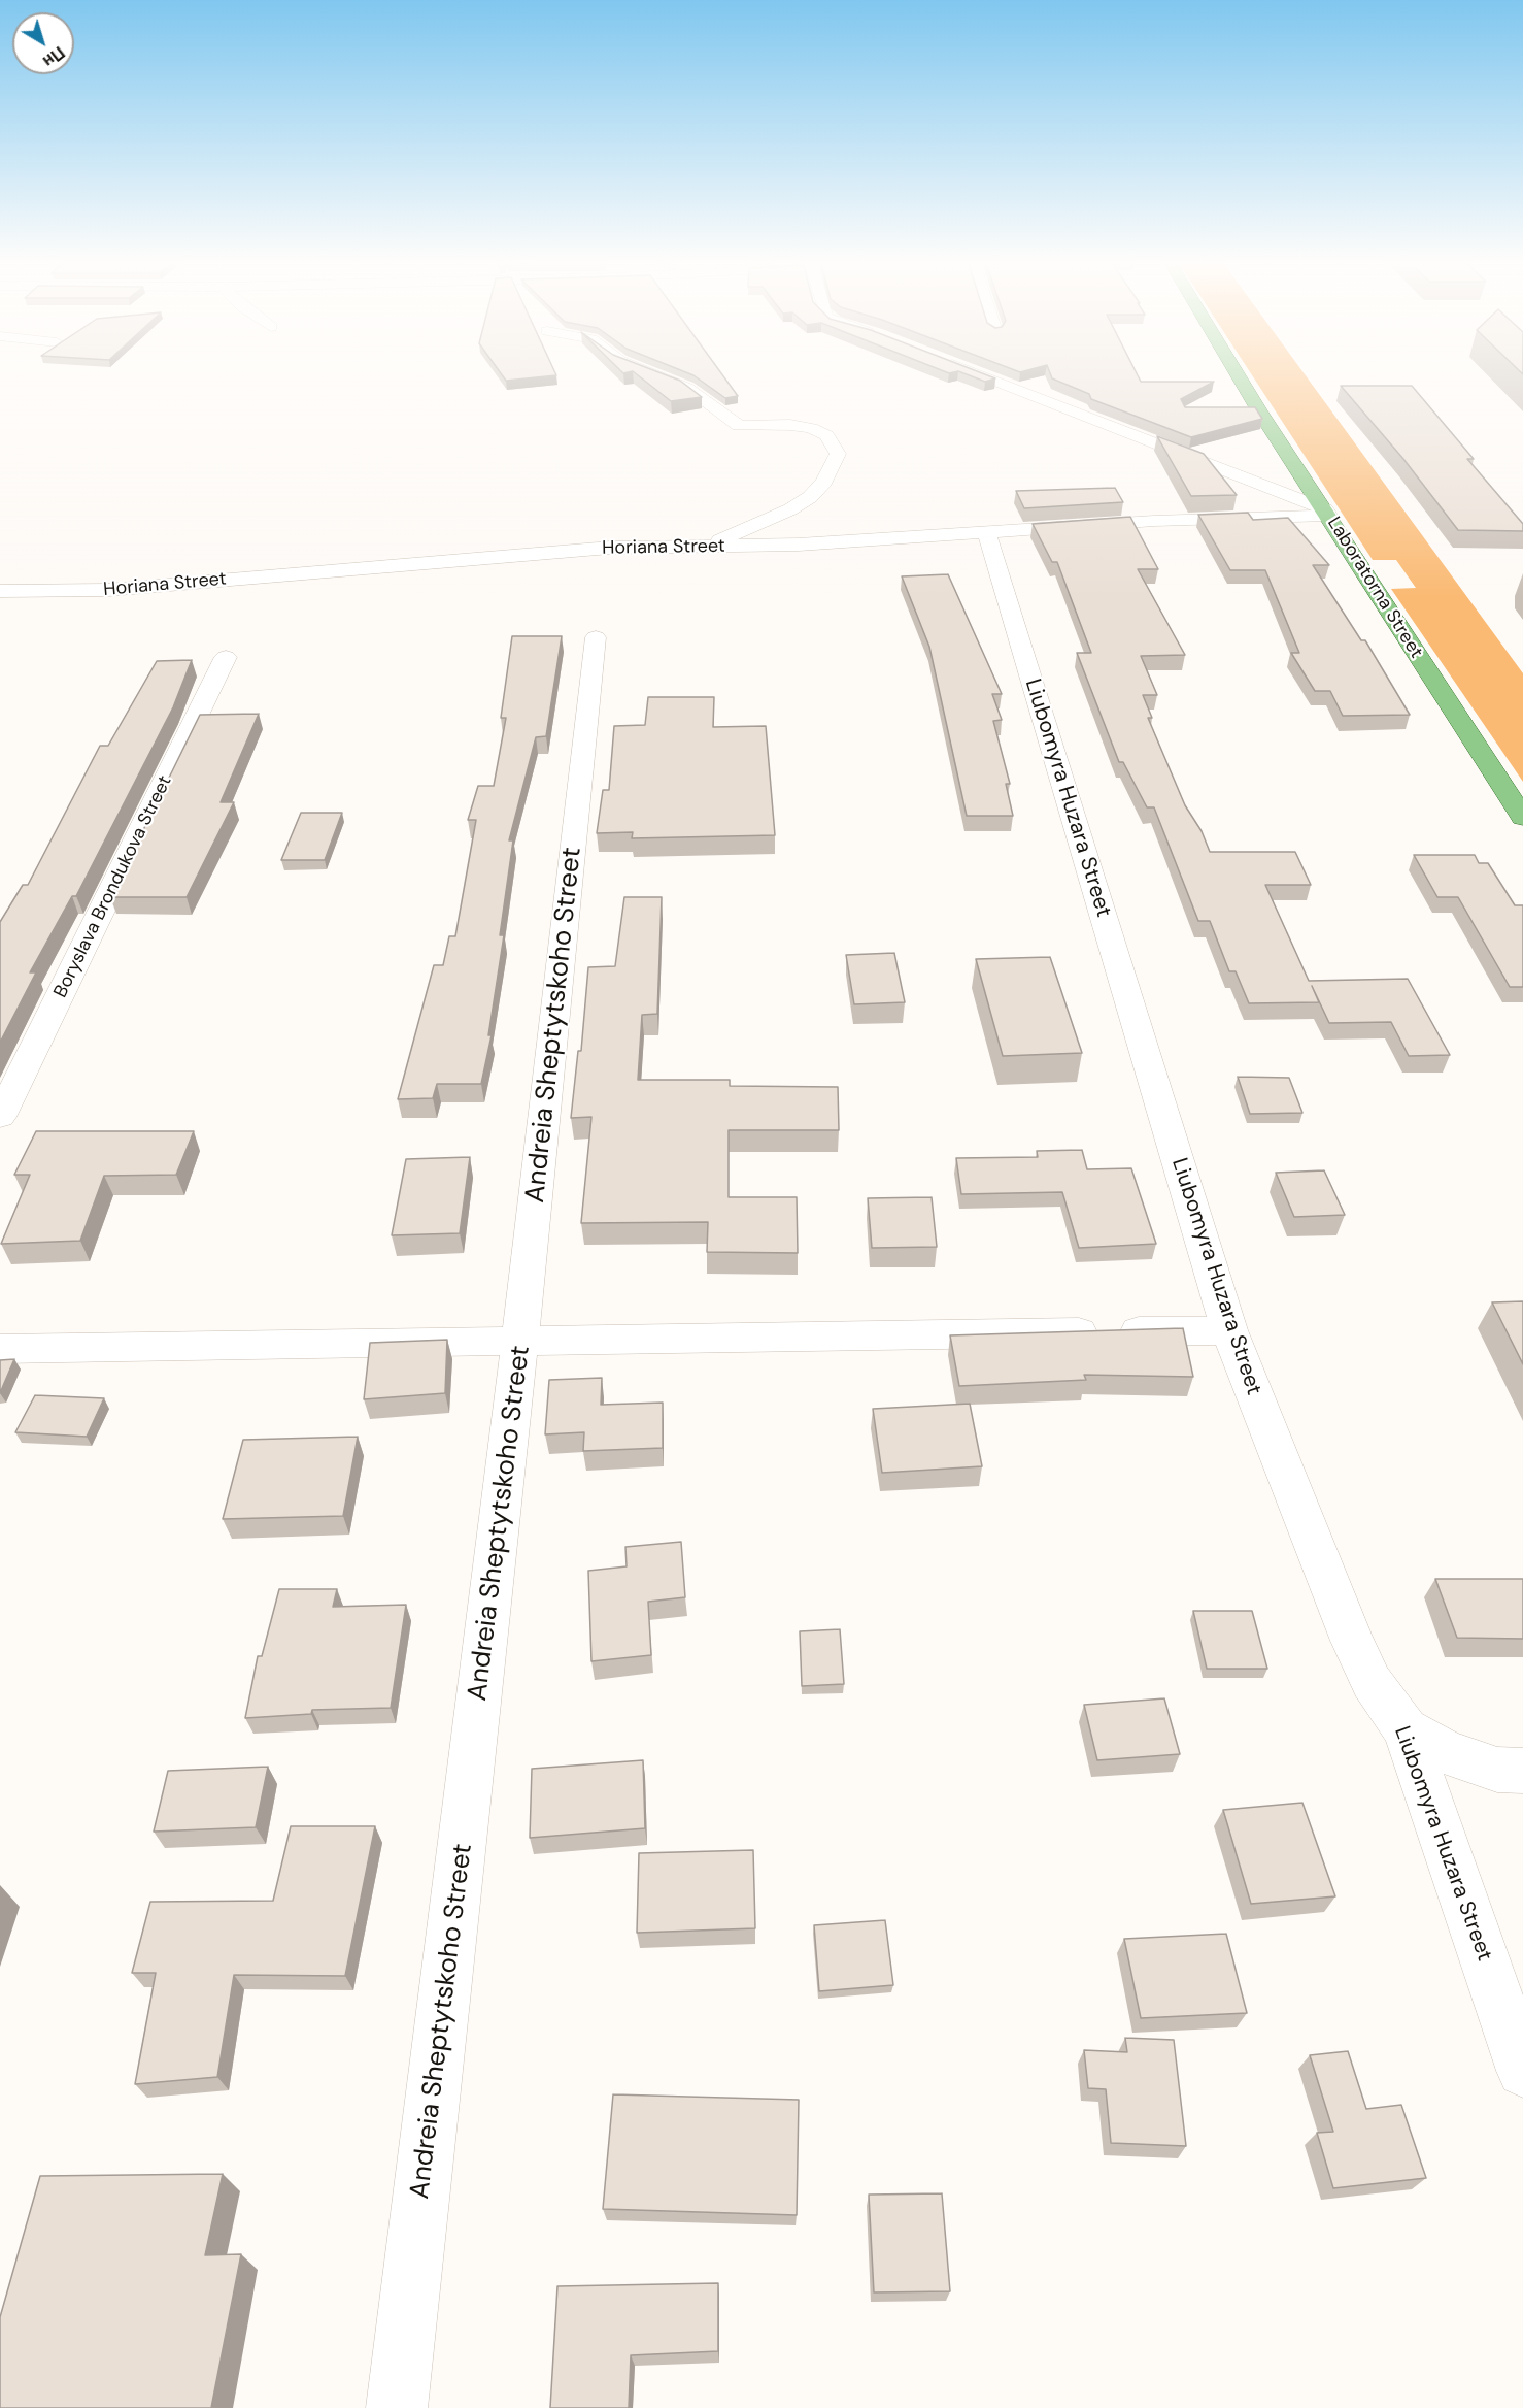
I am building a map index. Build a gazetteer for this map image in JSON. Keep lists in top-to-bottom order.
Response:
{
  "streets": {
    "main road": ["Laboratorna Street"],
    "street": [
      "Horiana Street",
      "Liubomyra Huzara Street",
      "Boryslava Brondukova Street",
      "Andreia Sheptytskoho Street"
    ]
  },
  "crossings": [
    ["Horiana Street", "Laboratorna Street"],
    ["Horiana Street", "Liubomyra Huzara Street"]
  ],
  "north": "bottom right"
}
